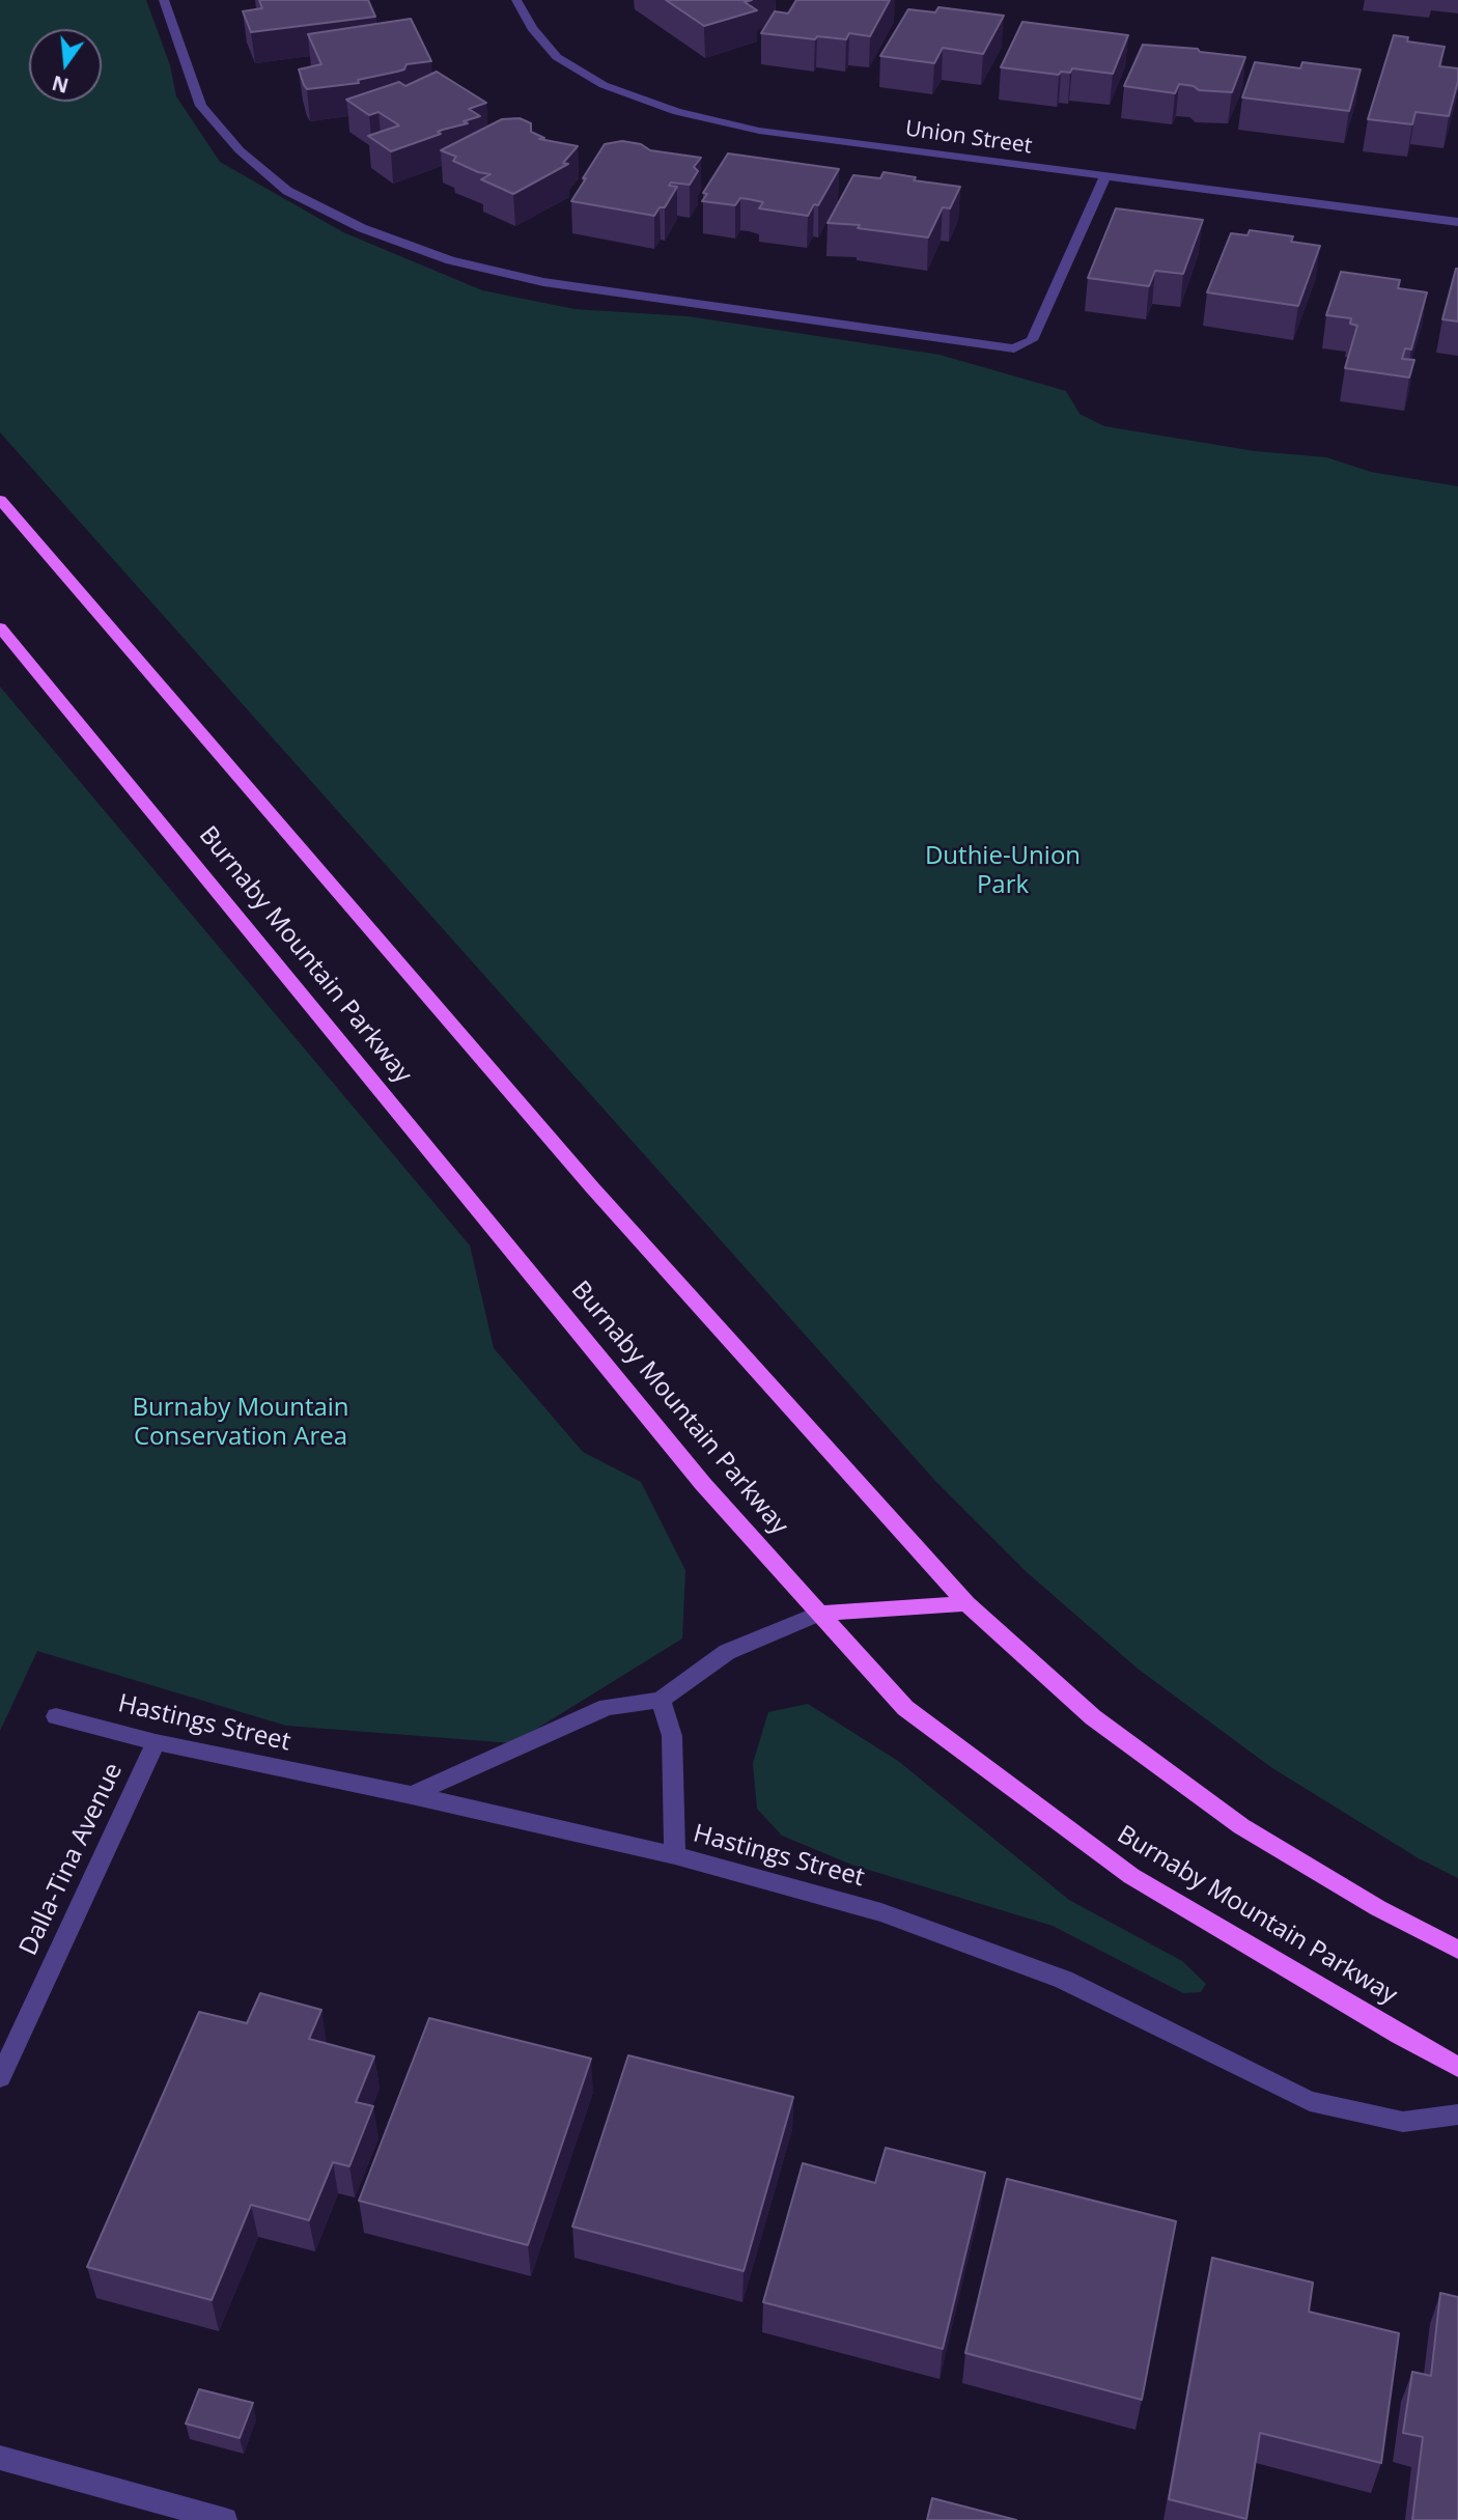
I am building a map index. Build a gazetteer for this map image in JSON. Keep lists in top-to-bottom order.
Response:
{
  "streets": {
    "main road": ["Burnaby Mountain Parkway"],
    "street": ["Union Street", "Hastings Street", "Dalla-Tina Avenue"]
  },
  "crossings": [
    ["Hastings Street", "Dalla-Tina Avenue"]
  ],
  "parks": ["Duthie-Union Park", "Burnaby Mountain Conservation Area"],
  "north": "bottom"
}
